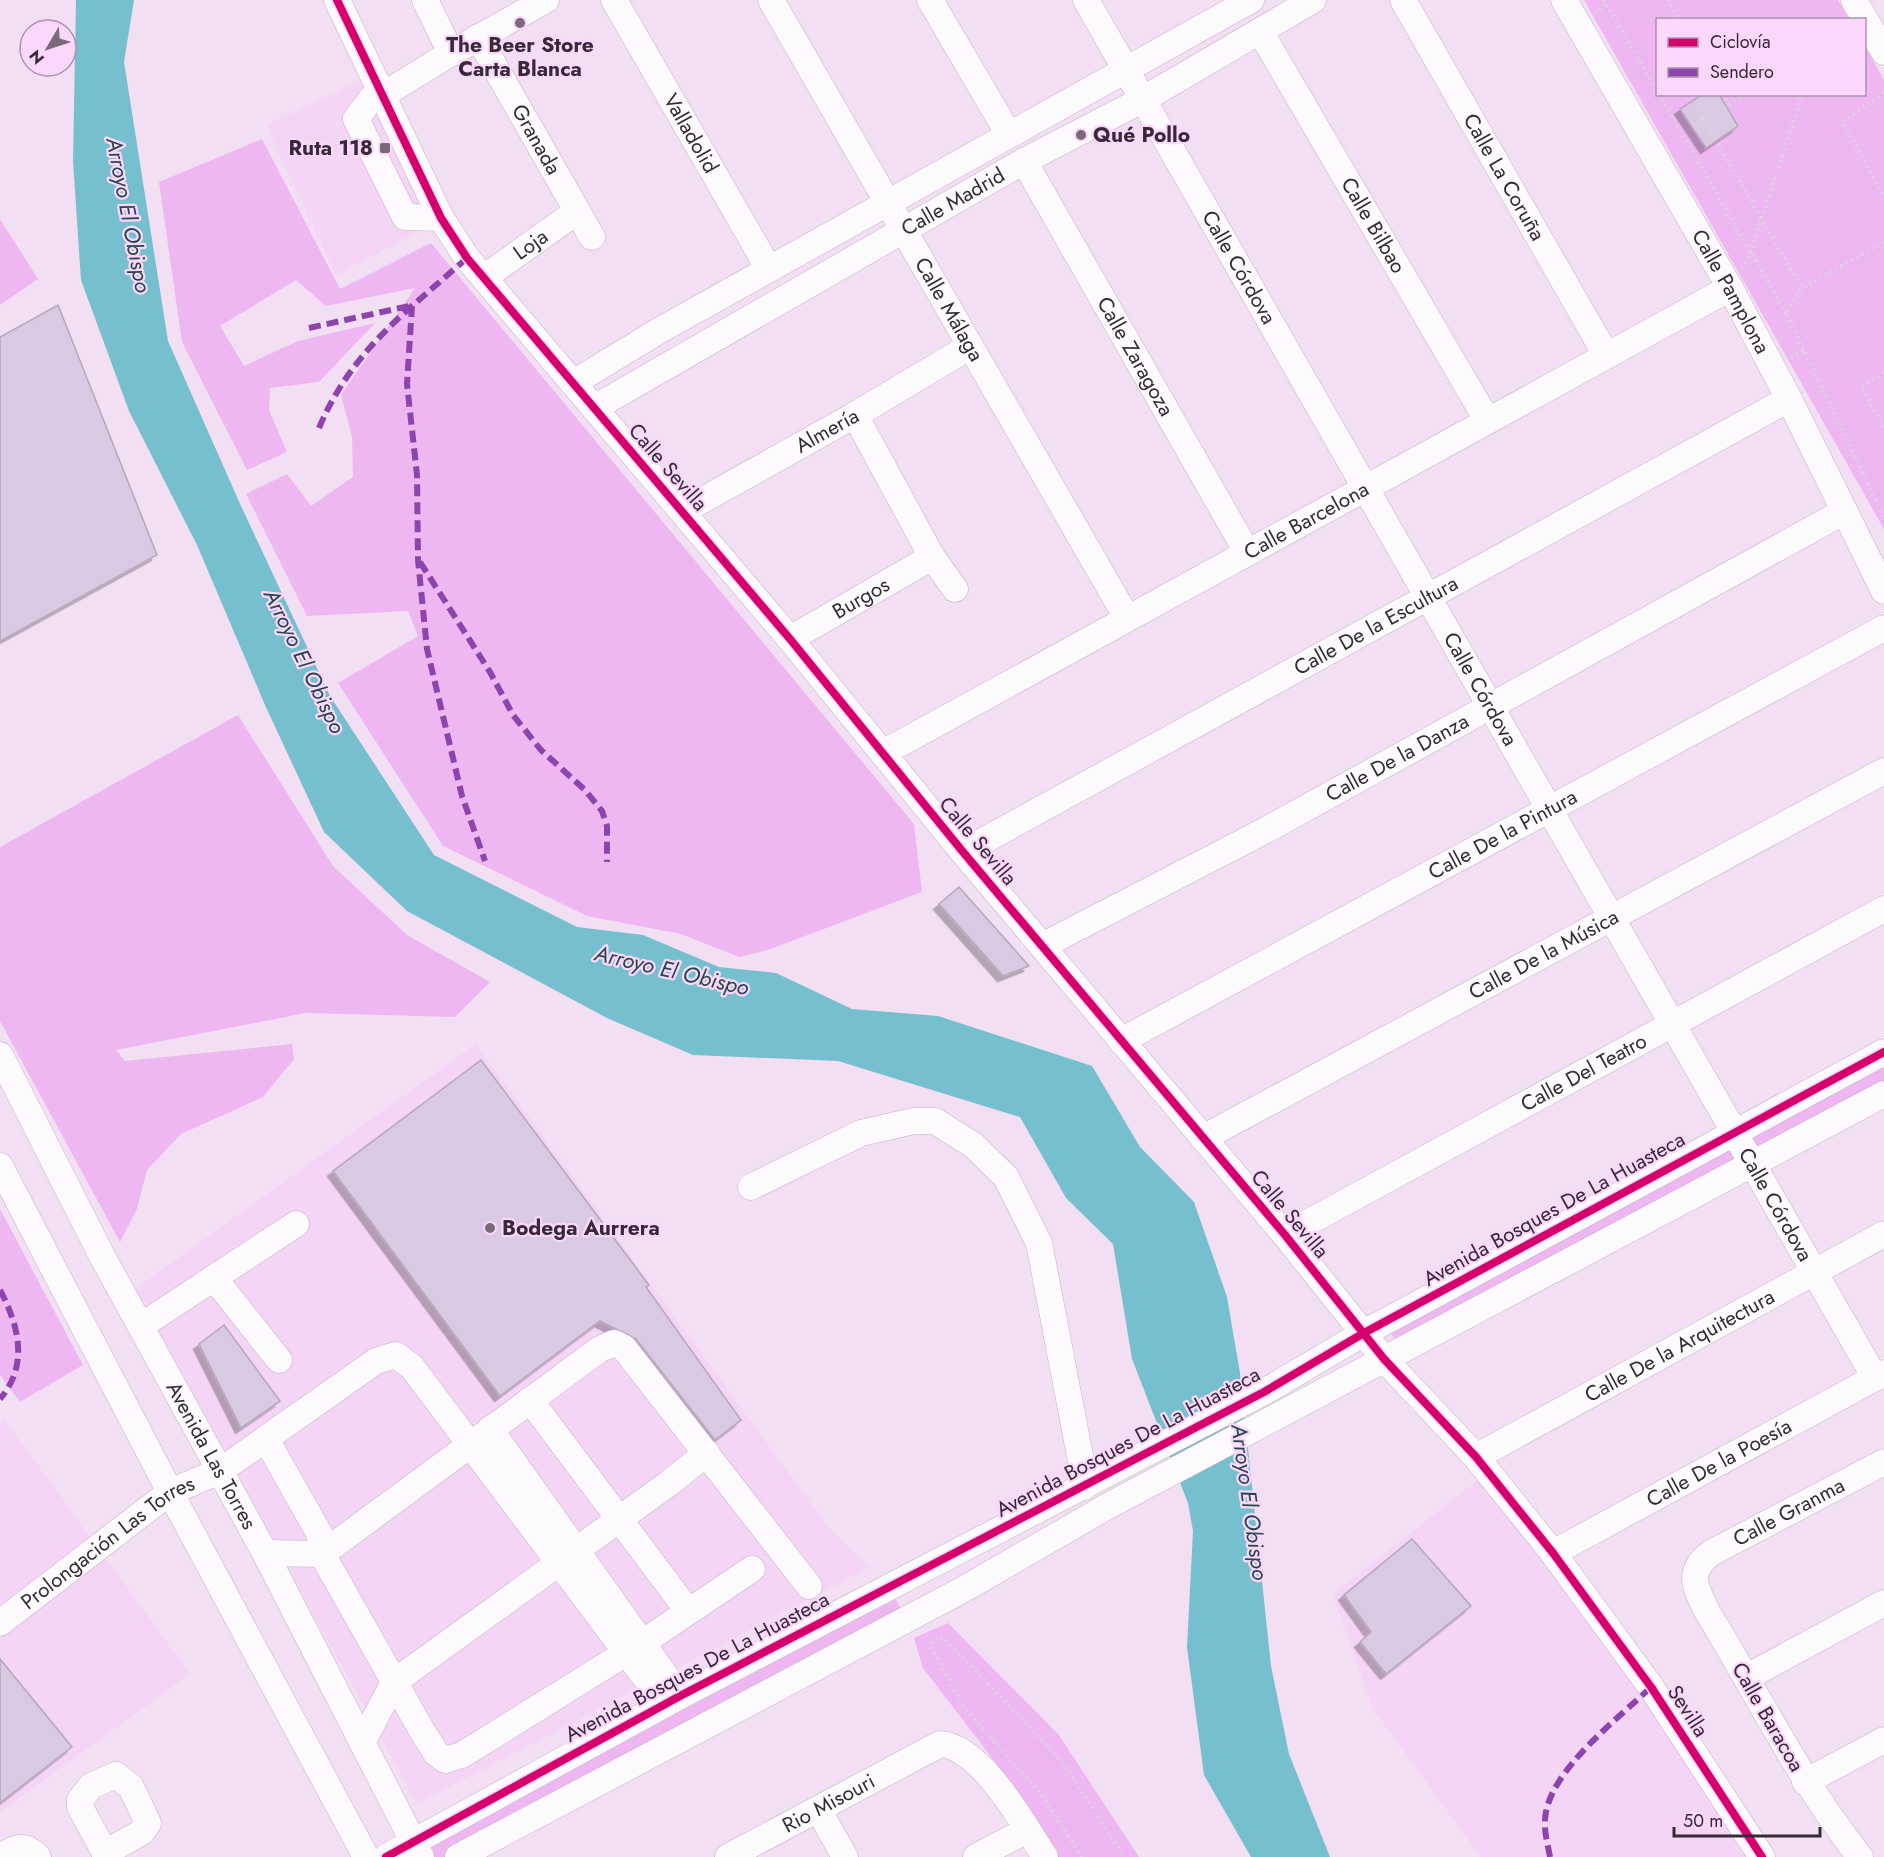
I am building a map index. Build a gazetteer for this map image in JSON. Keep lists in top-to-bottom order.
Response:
{
  "streets": {
    "street": [
      "Valladolid",
      "Granada",
      "Calle La Coruña",
      "Calle Madrid",
      "Calle Bilbao",
      "Loja",
      "Calle Córdova",
      "Calle Pamplona",
      "Calle Málaga",
      "Calle Zaragoza",
      "Almería",
      "Calle Sevilla",
      "Calle Barcelona",
      "Burgos",
      "Calle De la Escultura",
      "Calle De la Danza",
      "Calle De la Pintura",
      "Calle De la Música",
      "Calle Del Teatro",
      "Avenida Bosques De La Huasteca",
      "Calle De la Arquitectura",
      "Avenida Las Torres",
      "Calle De la Poesía",
      "Calle Granma",
      "Prolongación Las Torres",
      "Sevilla",
      "Calle Baracoa",
      "Rio Misouri"
    ]
  },
  "crossings": [
    ["Valladolid", "Calle Madrid"],
    ["Granada", "Loja"],
    ["Calle La Coruña", "Calle Barcelona"],
    ["Calle Madrid", "Calle Bilbao"],
    ["Calle Madrid", "Calle Córdova"],
    ["Calle Madrid", "Calle Málaga"],
    ["Calle Madrid", "Calle Zaragoza"],
    ["Calle Madrid", "Calle Sevilla"],
    ["Calle Bilbao", "Calle Barcelona"],
    ["Loja", "Calle Sevilla"],
    ["Calle Córdova", "Calle Barcelona"],
    ["Calle Córdova", "Calle De la Escultura"],
    ["Calle Córdova", "Calle De la Danza"],
    ["Calle Córdova", "Calle De la Pintura"],
    ["Calle Córdova", "Calle De la Música"],
    ["Calle Córdova", "Calle Del Teatro"],
    ["Calle Córdova", "Avenida Bosques De La Huasteca"],
    ["Calle Córdova", "Calle De la Arquitectura"],
    ["Calle Córdova", "Calle De la Poesía"],
    ["Calle Pamplona", "Calle Barcelona"],
    ["Calle Pamplona", "Calle De la Escultura"],
    ["Calle Pamplona", "Calle De la Danza"],
    ["Calle Málaga", "Almería"],
    ["Calle Málaga", "Calle Barcelona"],
    ["Calle Zaragoza", "Calle Barcelona"],
    ["Almería", "Calle Sevilla"],
    ["Calle Sevilla", "Calle Barcelona"],
    ["Calle Sevilla", "Burgos"],
    ["Calle Sevilla", "Calle De la Escultura"],
    ["Calle Sevilla", "Calle De la Danza"],
    ["Calle Sevilla", "Calle De la Pintura"],
    ["Calle Sevilla", "Calle De la Música"],
    ["Calle Sevilla", "Calle Del Teatro"],
    ["Calle Sevilla", "Avenida Bosques De La Huasteca"],
    ["Calle Sevilla", "Calle De la Arquitectura"],
    ["Calle Sevilla", "Calle De la Poesía"],
    ["Calle Sevilla", "Sevilla"],
    ["Avenida Bosques De La Huasteca", "Avenida Las Torres"],
    ["Avenida Las Torres", "Prolongación Las Torres"],
    ["Calle Granma", "Calle Baracoa"]
  ],
  "water": ["Arroyo El Obispo"],
  "places": {
    "other": ["The Beer Store Carta Blanca", "Qué Pollo", "Bodega Aurrera"],
    "transit": ["Ruta 118"]
  },
  "legend": ["Ciclovía", "Sendero"],
  "scale_bar": "50 m",
  "north": "bottom left"
}
